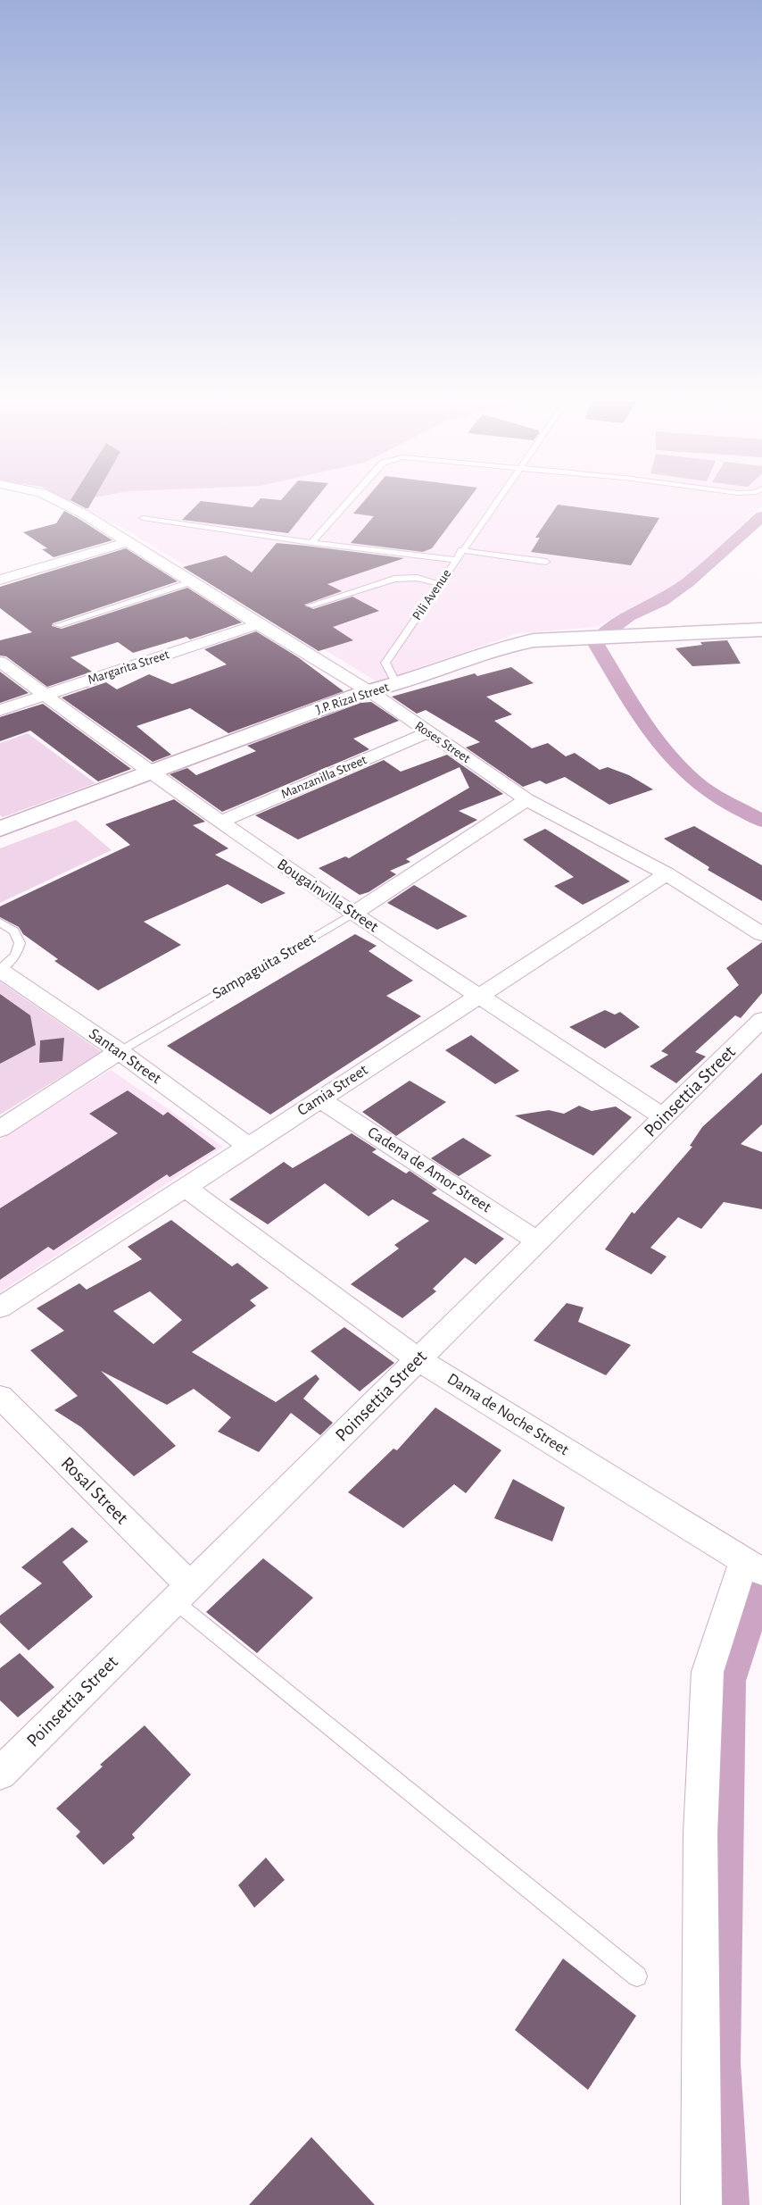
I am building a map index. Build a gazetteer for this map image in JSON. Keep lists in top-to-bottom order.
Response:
{
  "streets": {
    "main road": ["J.P. Rizal Street"],
    "street": [
      "Margarita Street",
      "Roses Street",
      "Manzanilla Street",
      "Bougainvilla Street",
      "Sampaguita Street",
      "Santan Street",
      "Camia Street",
      "Poinsettia Street",
      "Cadena de Amor Street",
      "Dama de Noche Street",
      "Rosal Street"
    ],
    "lane": ["Pili Avenue"]
  },
  "crossings": [
    ["Pili Avenue", "J.P. Rizal Street"],
    ["Margarita Street", "Roses Street"],
    ["Margarita Street", "Bougainvilla Street"],
    ["J.P. Rizal Street", "Roses Street"],
    ["J.P. Rizal Street", "Bougainvilla Street"],
    ["Roses Street", "Manzanilla Street"],
    ["Roses Street", "Sampaguita Street"],
    ["Roses Street", "Camia Street"],
    ["Manzanilla Street", "Bougainvilla Street"],
    ["Bougainvilla Street", "Sampaguita Street"],
    ["Bougainvilla Street", "Camia Street"],
    ["Bougainvilla Street", "Poinsettia Street"],
    ["Sampaguita Street", "Santan Street"],
    ["Santan Street", "Camia Street"],
    ["Camia Street", "Cadena de Amor Street"],
    ["Camia Street", "Dama de Noche Street"],
    ["Poinsettia Street", "Cadena de Amor Street"],
    ["Poinsettia Street", "Dama de Noche Street"],
    ["Poinsettia Street", "Rosal Street"]
  ]
}
